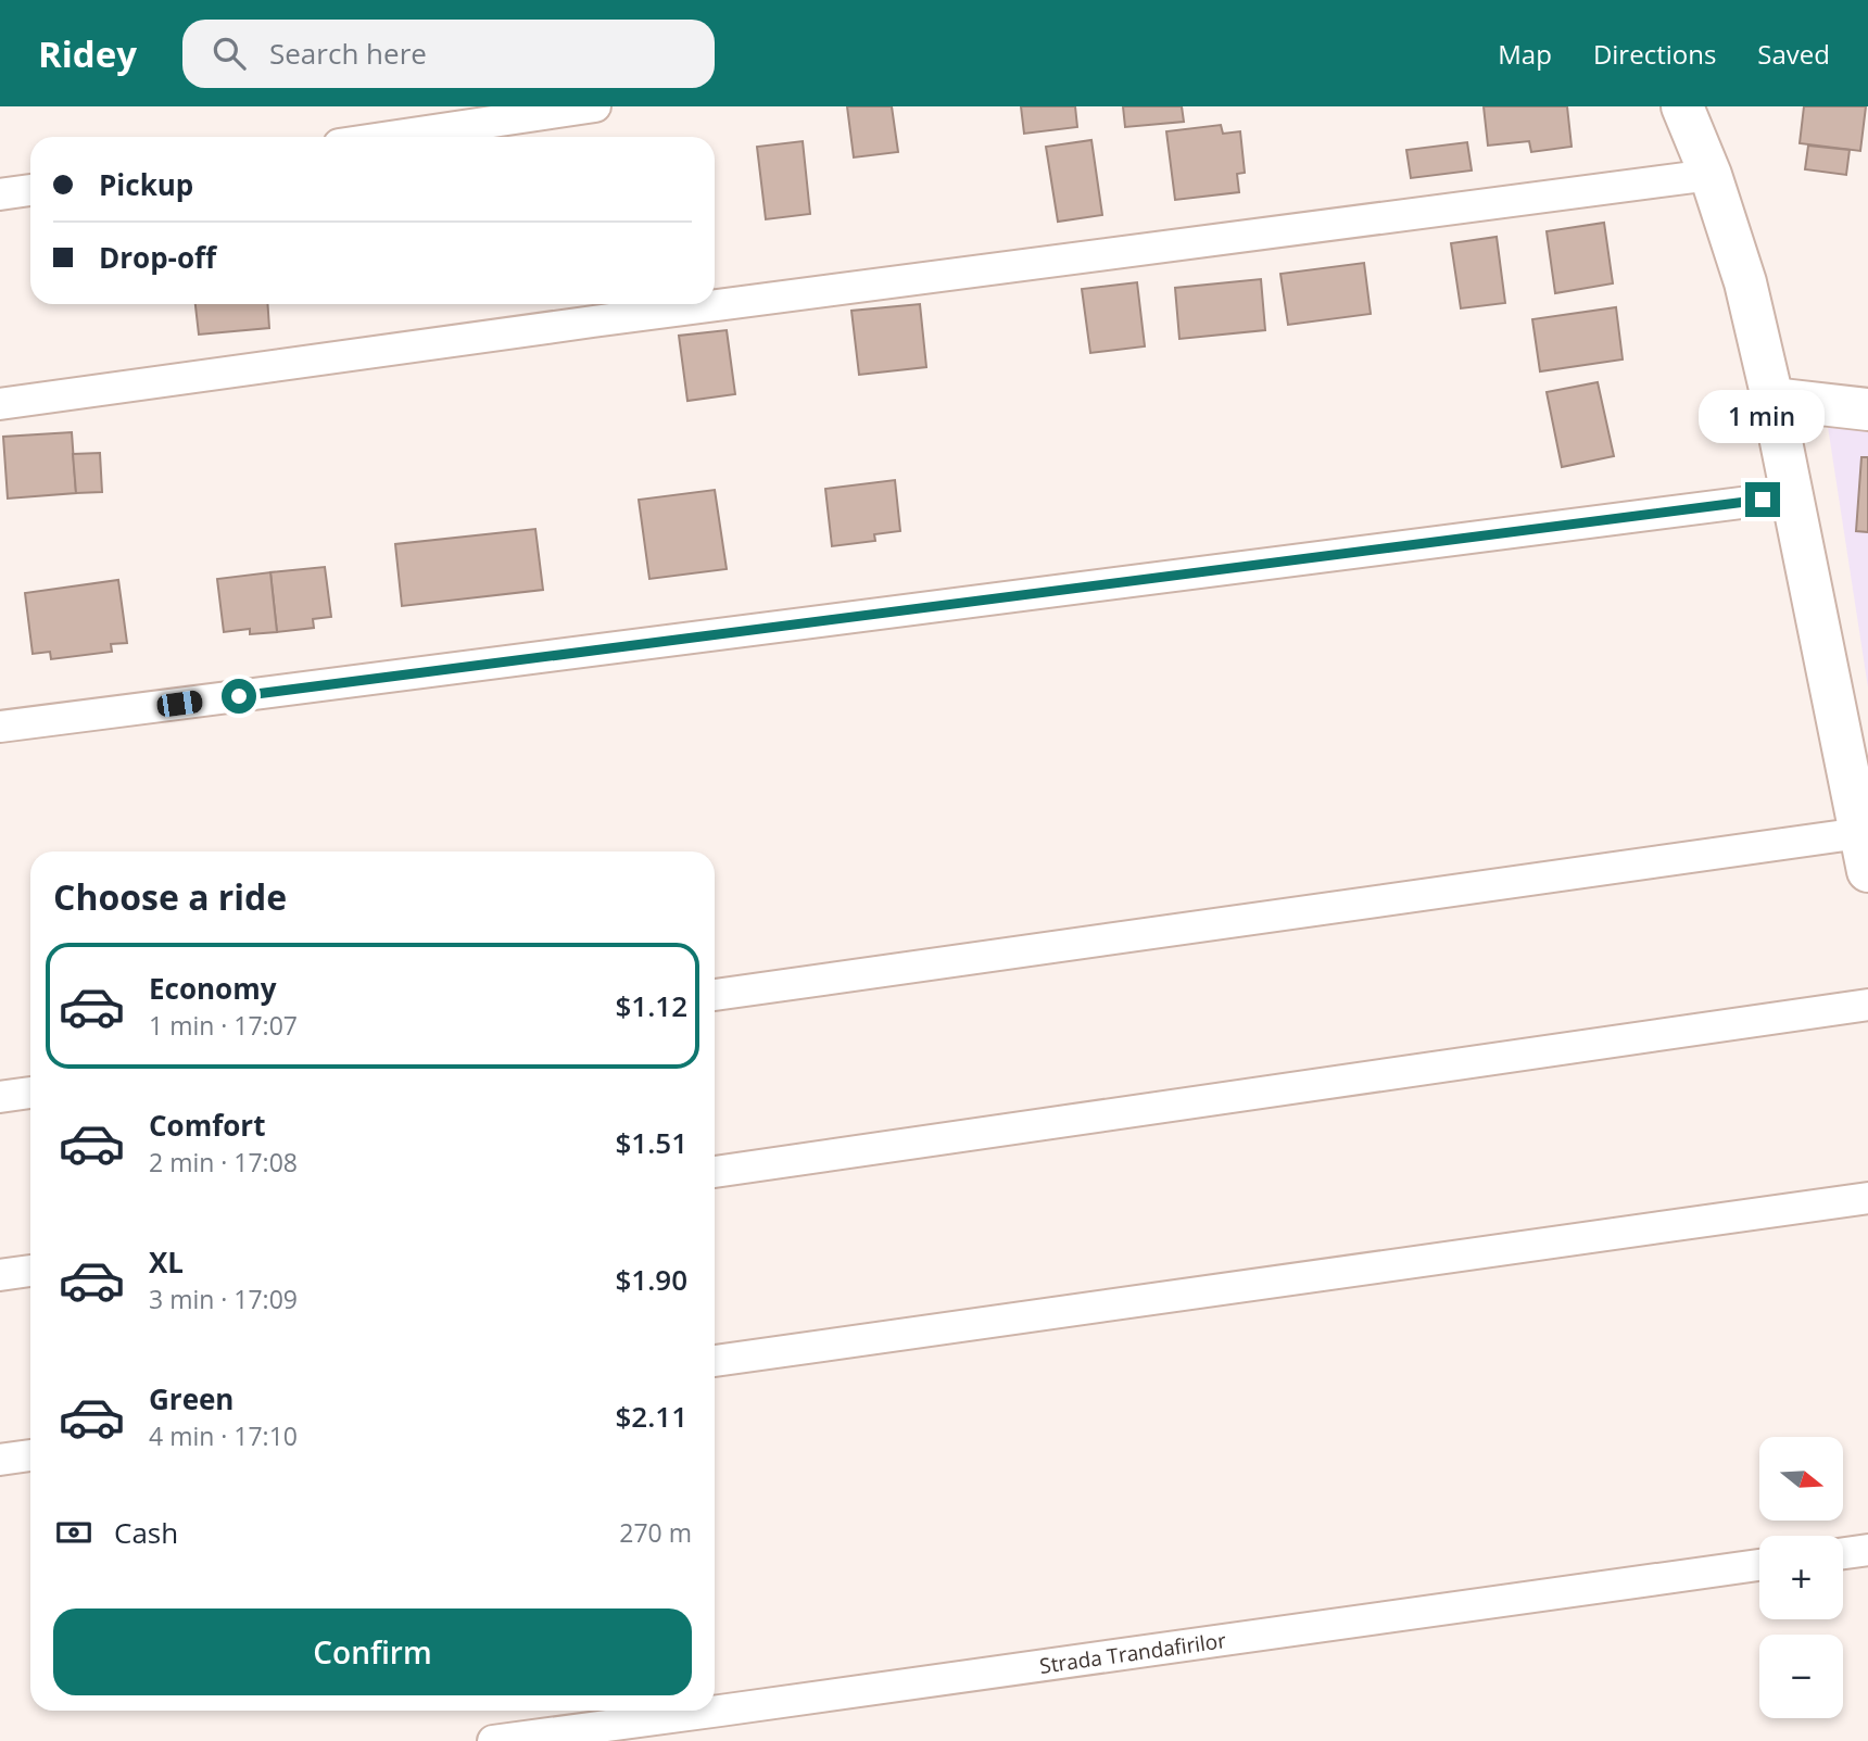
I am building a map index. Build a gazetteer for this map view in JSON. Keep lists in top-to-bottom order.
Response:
{
  "streets": {
    "street": ["Strada Trandafirilor"]
  },
  "north": "right",
  "page": {
    "header": "Ridey",
    "search": "Search here",
    "nav": ["Map", "Directions", "Saved"],
    "banner": ["Pickup", "Drop-off"],
    "bubble": "1 min",
    "heading": "Choose a ride",
    "list": [
      {
        "name": "Economy",
        "note": "1 min · 17:07",
        "value": "$1.12"
      },
      {
        "name": "Comfort",
        "note": "2 min · 17:08",
        "value": "$1.51"
      },
      {
        "name": "XL",
        "note": "3 min · 17:09",
        "value": "$1.90"
      },
      {
        "name": "Green",
        "note": "4 min · 17:10",
        "value": "$2.11"
      }
    ],
    "map_buttons": ["+", "−"],
    "pay": ["Cash", "270 m"],
    "buttons": "Confirm"
  }
}
